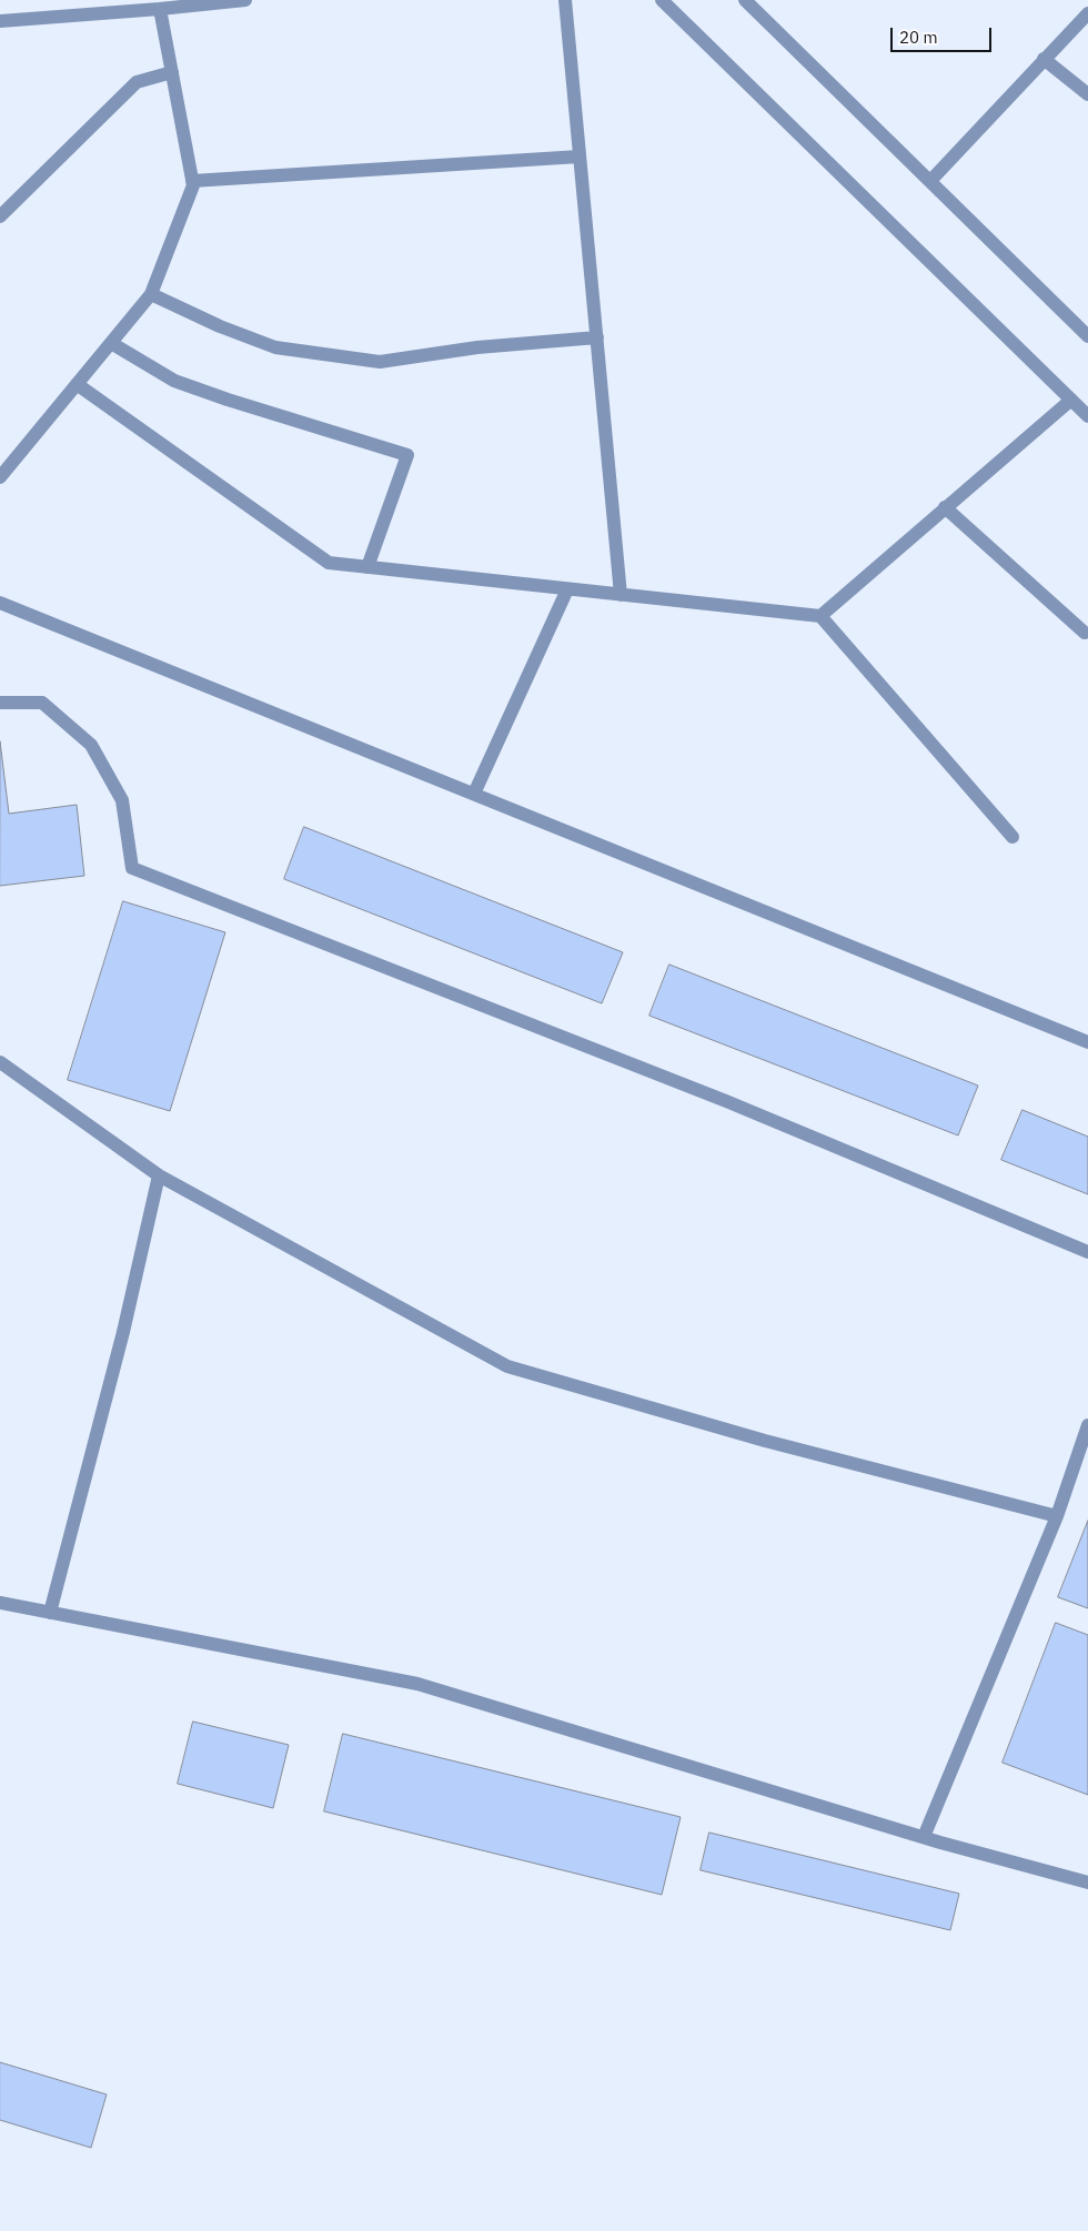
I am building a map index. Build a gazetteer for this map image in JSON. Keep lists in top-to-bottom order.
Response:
{
  "scale_bar": "20 m"
}
